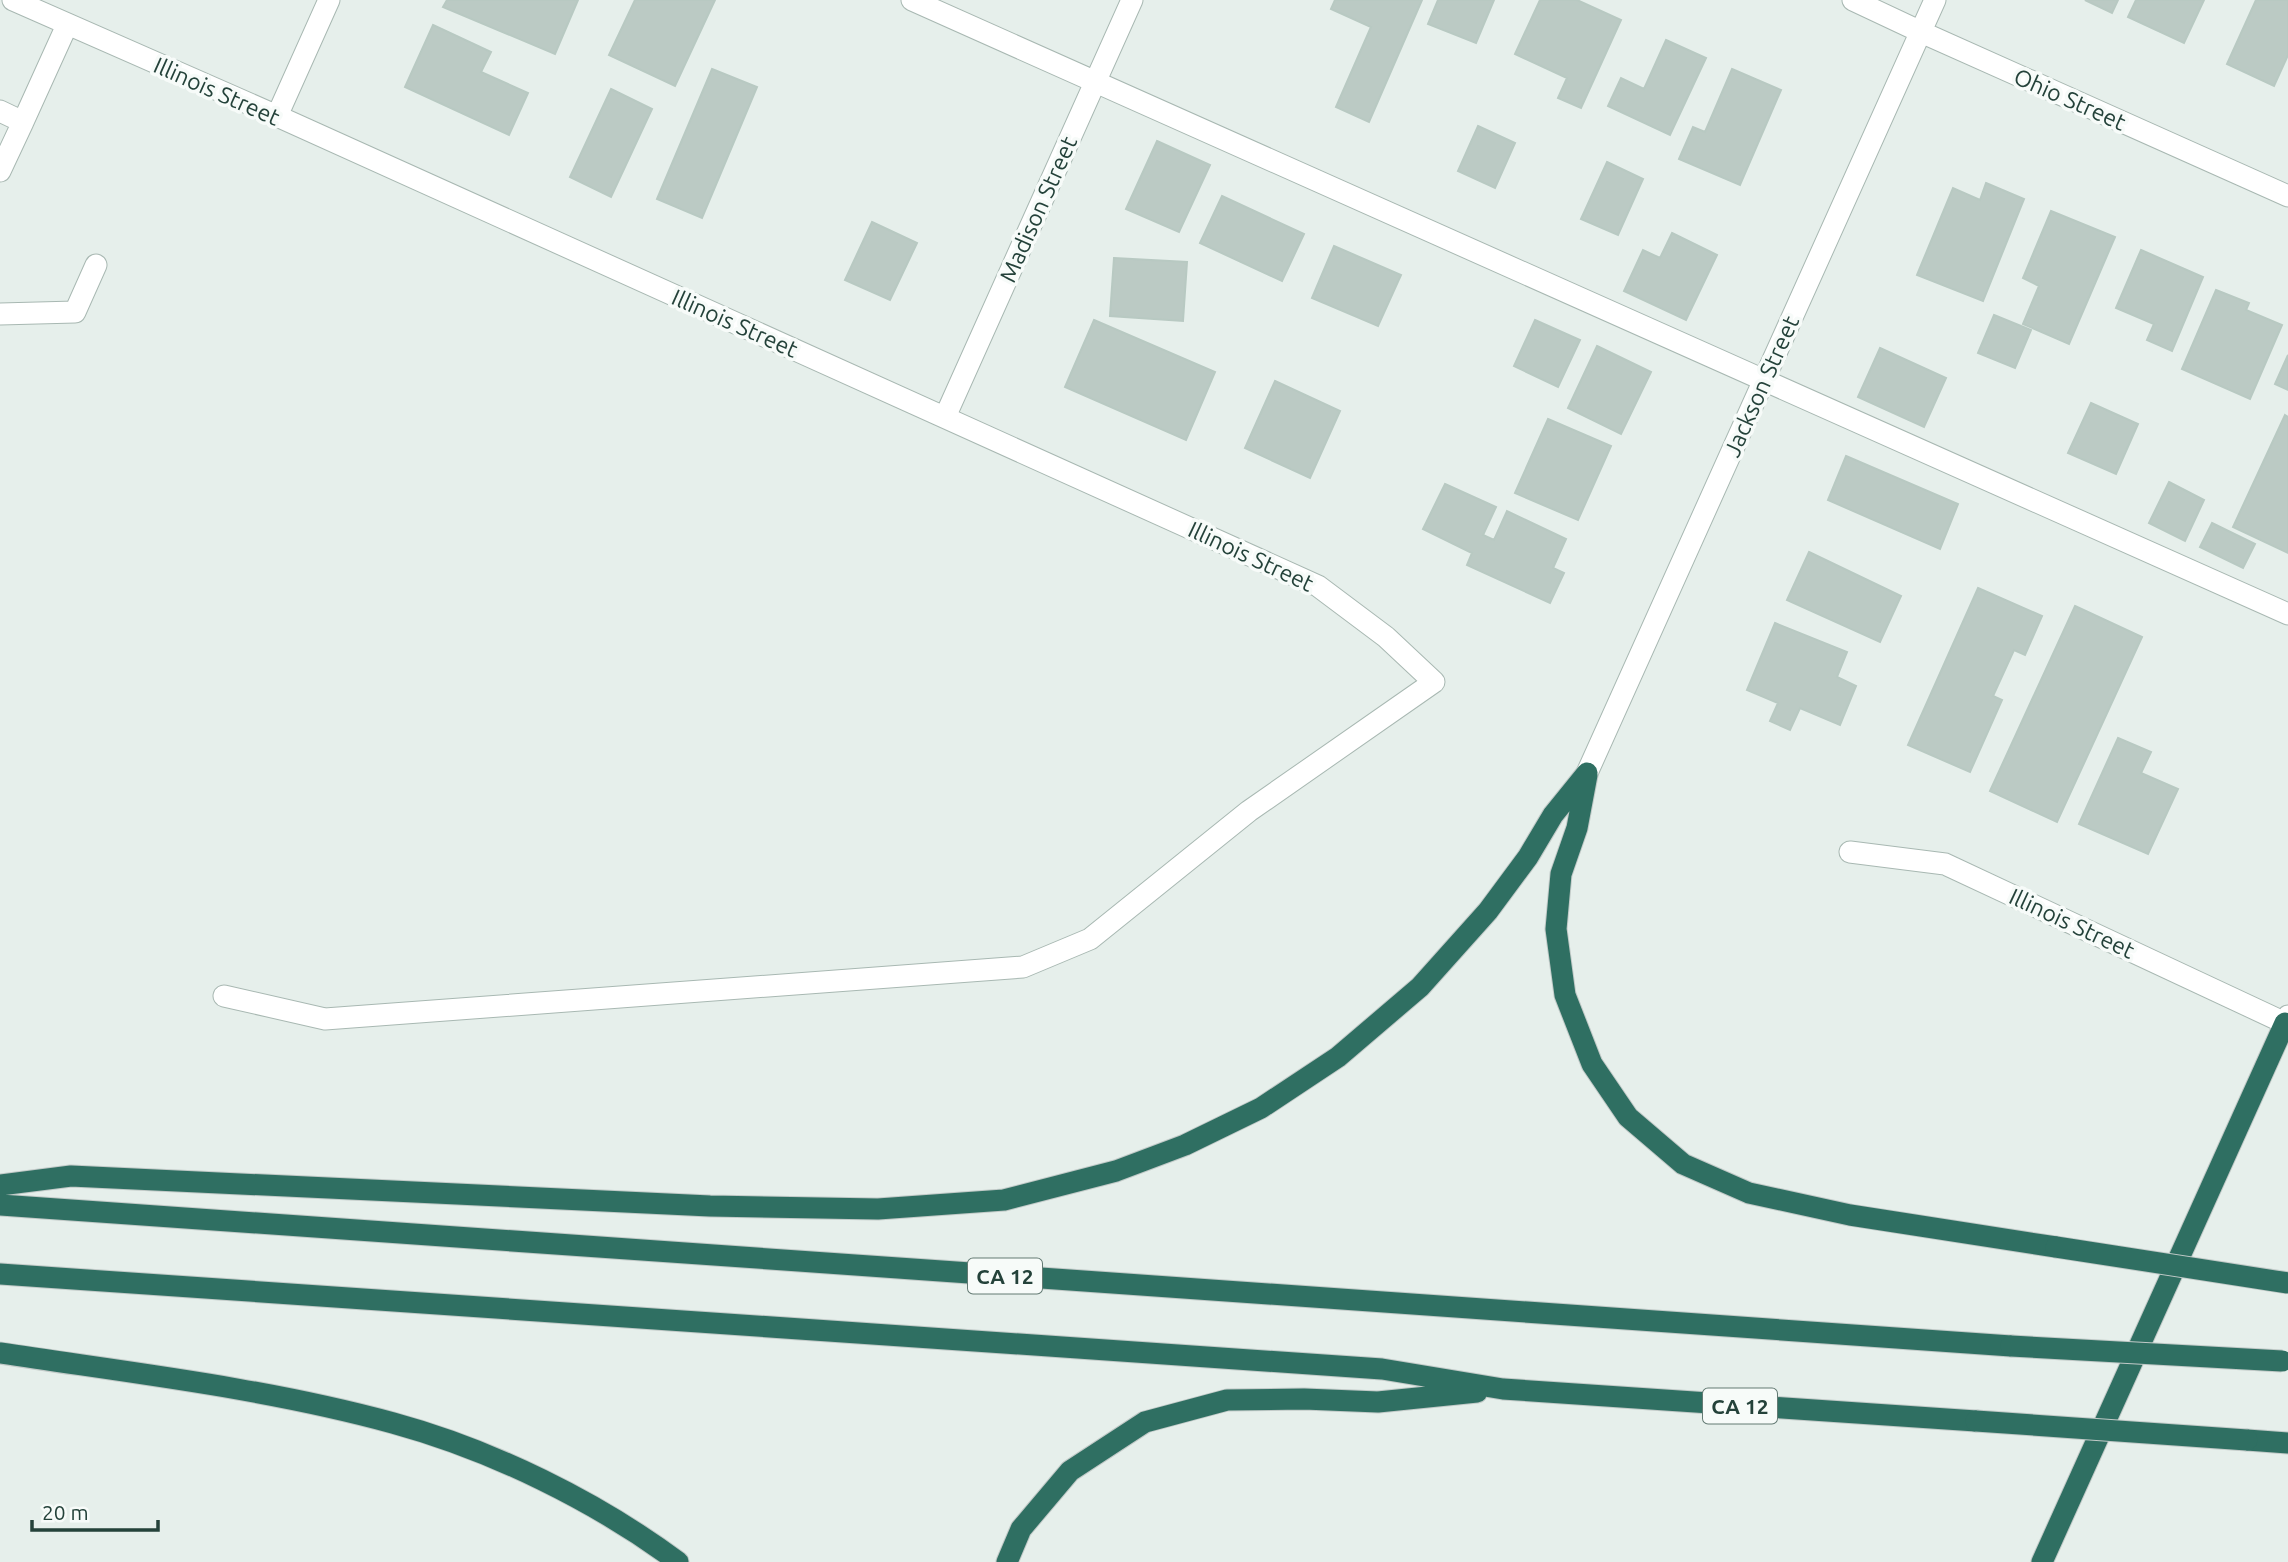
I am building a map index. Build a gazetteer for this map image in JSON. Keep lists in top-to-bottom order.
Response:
{
  "streets": {
    "highway": ["CA 12"],
    "street": [
      "Illinois Street",
      "Ohio Street",
      "Madison Street",
      "Jackson Street"
    ]
  },
  "crossings": [
    ["Illinois Street", "Madison Street"],
    ["Ohio Street", "Jackson Street"]
  ],
  "scale_bar": "20 m"
}
